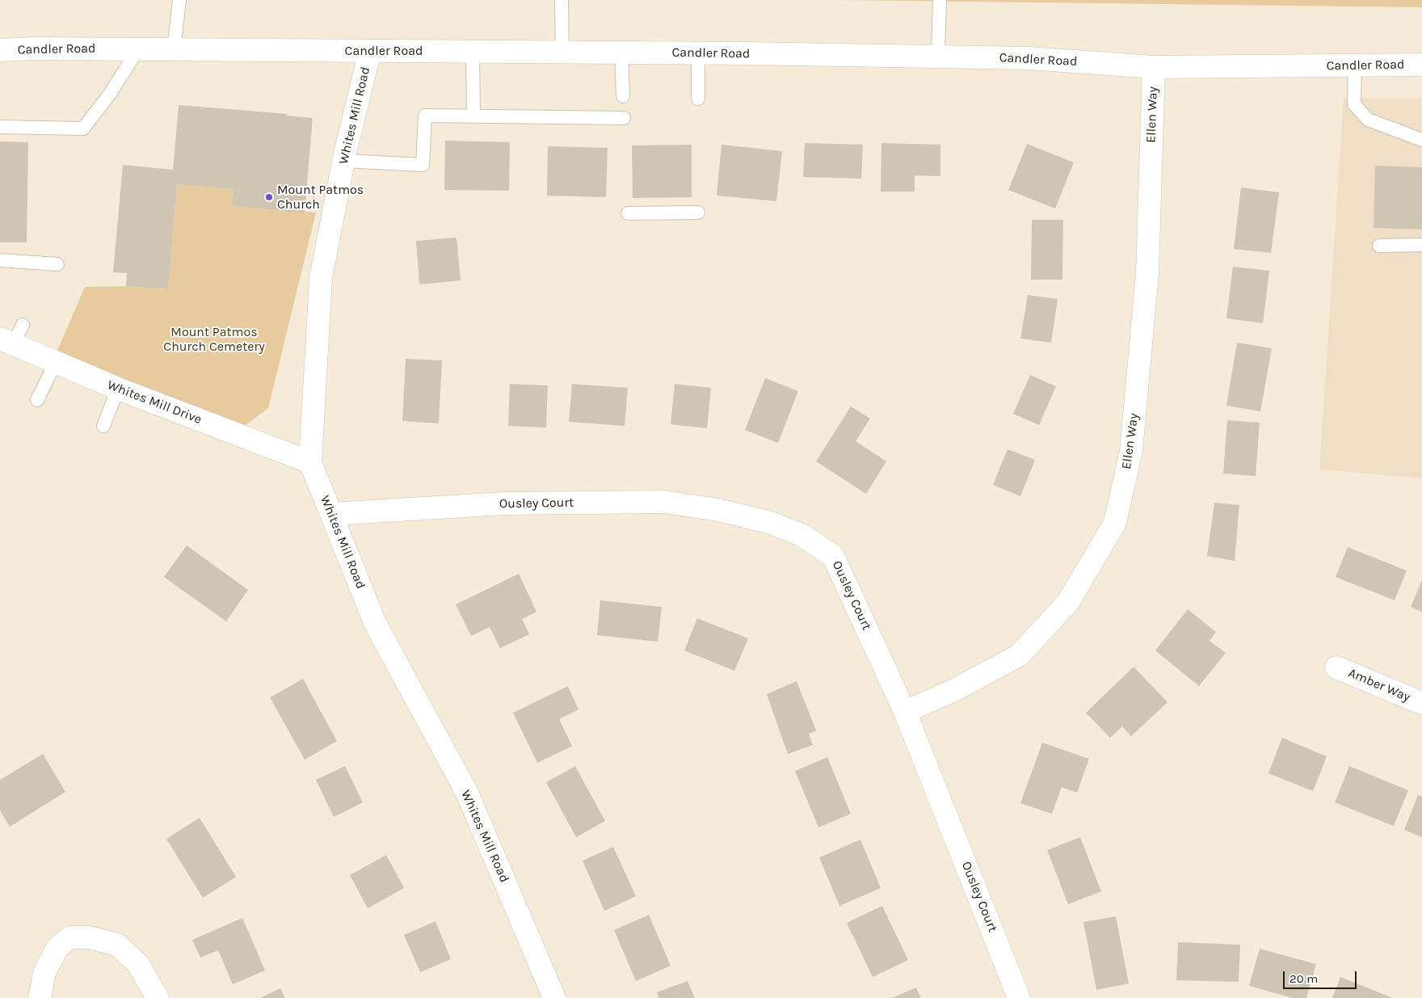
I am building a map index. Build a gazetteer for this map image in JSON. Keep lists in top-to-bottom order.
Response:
{
  "streets": {
    "street": [
      "Candler Road",
      "Ellen Way",
      "Whites Mill Road",
      "Whites Mill Drive",
      "Ousley Court",
      "Amber Way"
    ]
  },
  "crossings": [
    ["Candler Road", "Ellen Way"],
    ["Candler Road", "Whites Mill Road"],
    ["Ellen Way", "Ousley Court"],
    ["Whites Mill Road", "Whites Mill Drive"],
    ["Whites Mill Road", "Ousley Court"]
  ],
  "parks": ["Mount Patmos Church Cemetery"],
  "places": ["Mount Patmos Church"],
  "scale_bar": "20 m"
}
